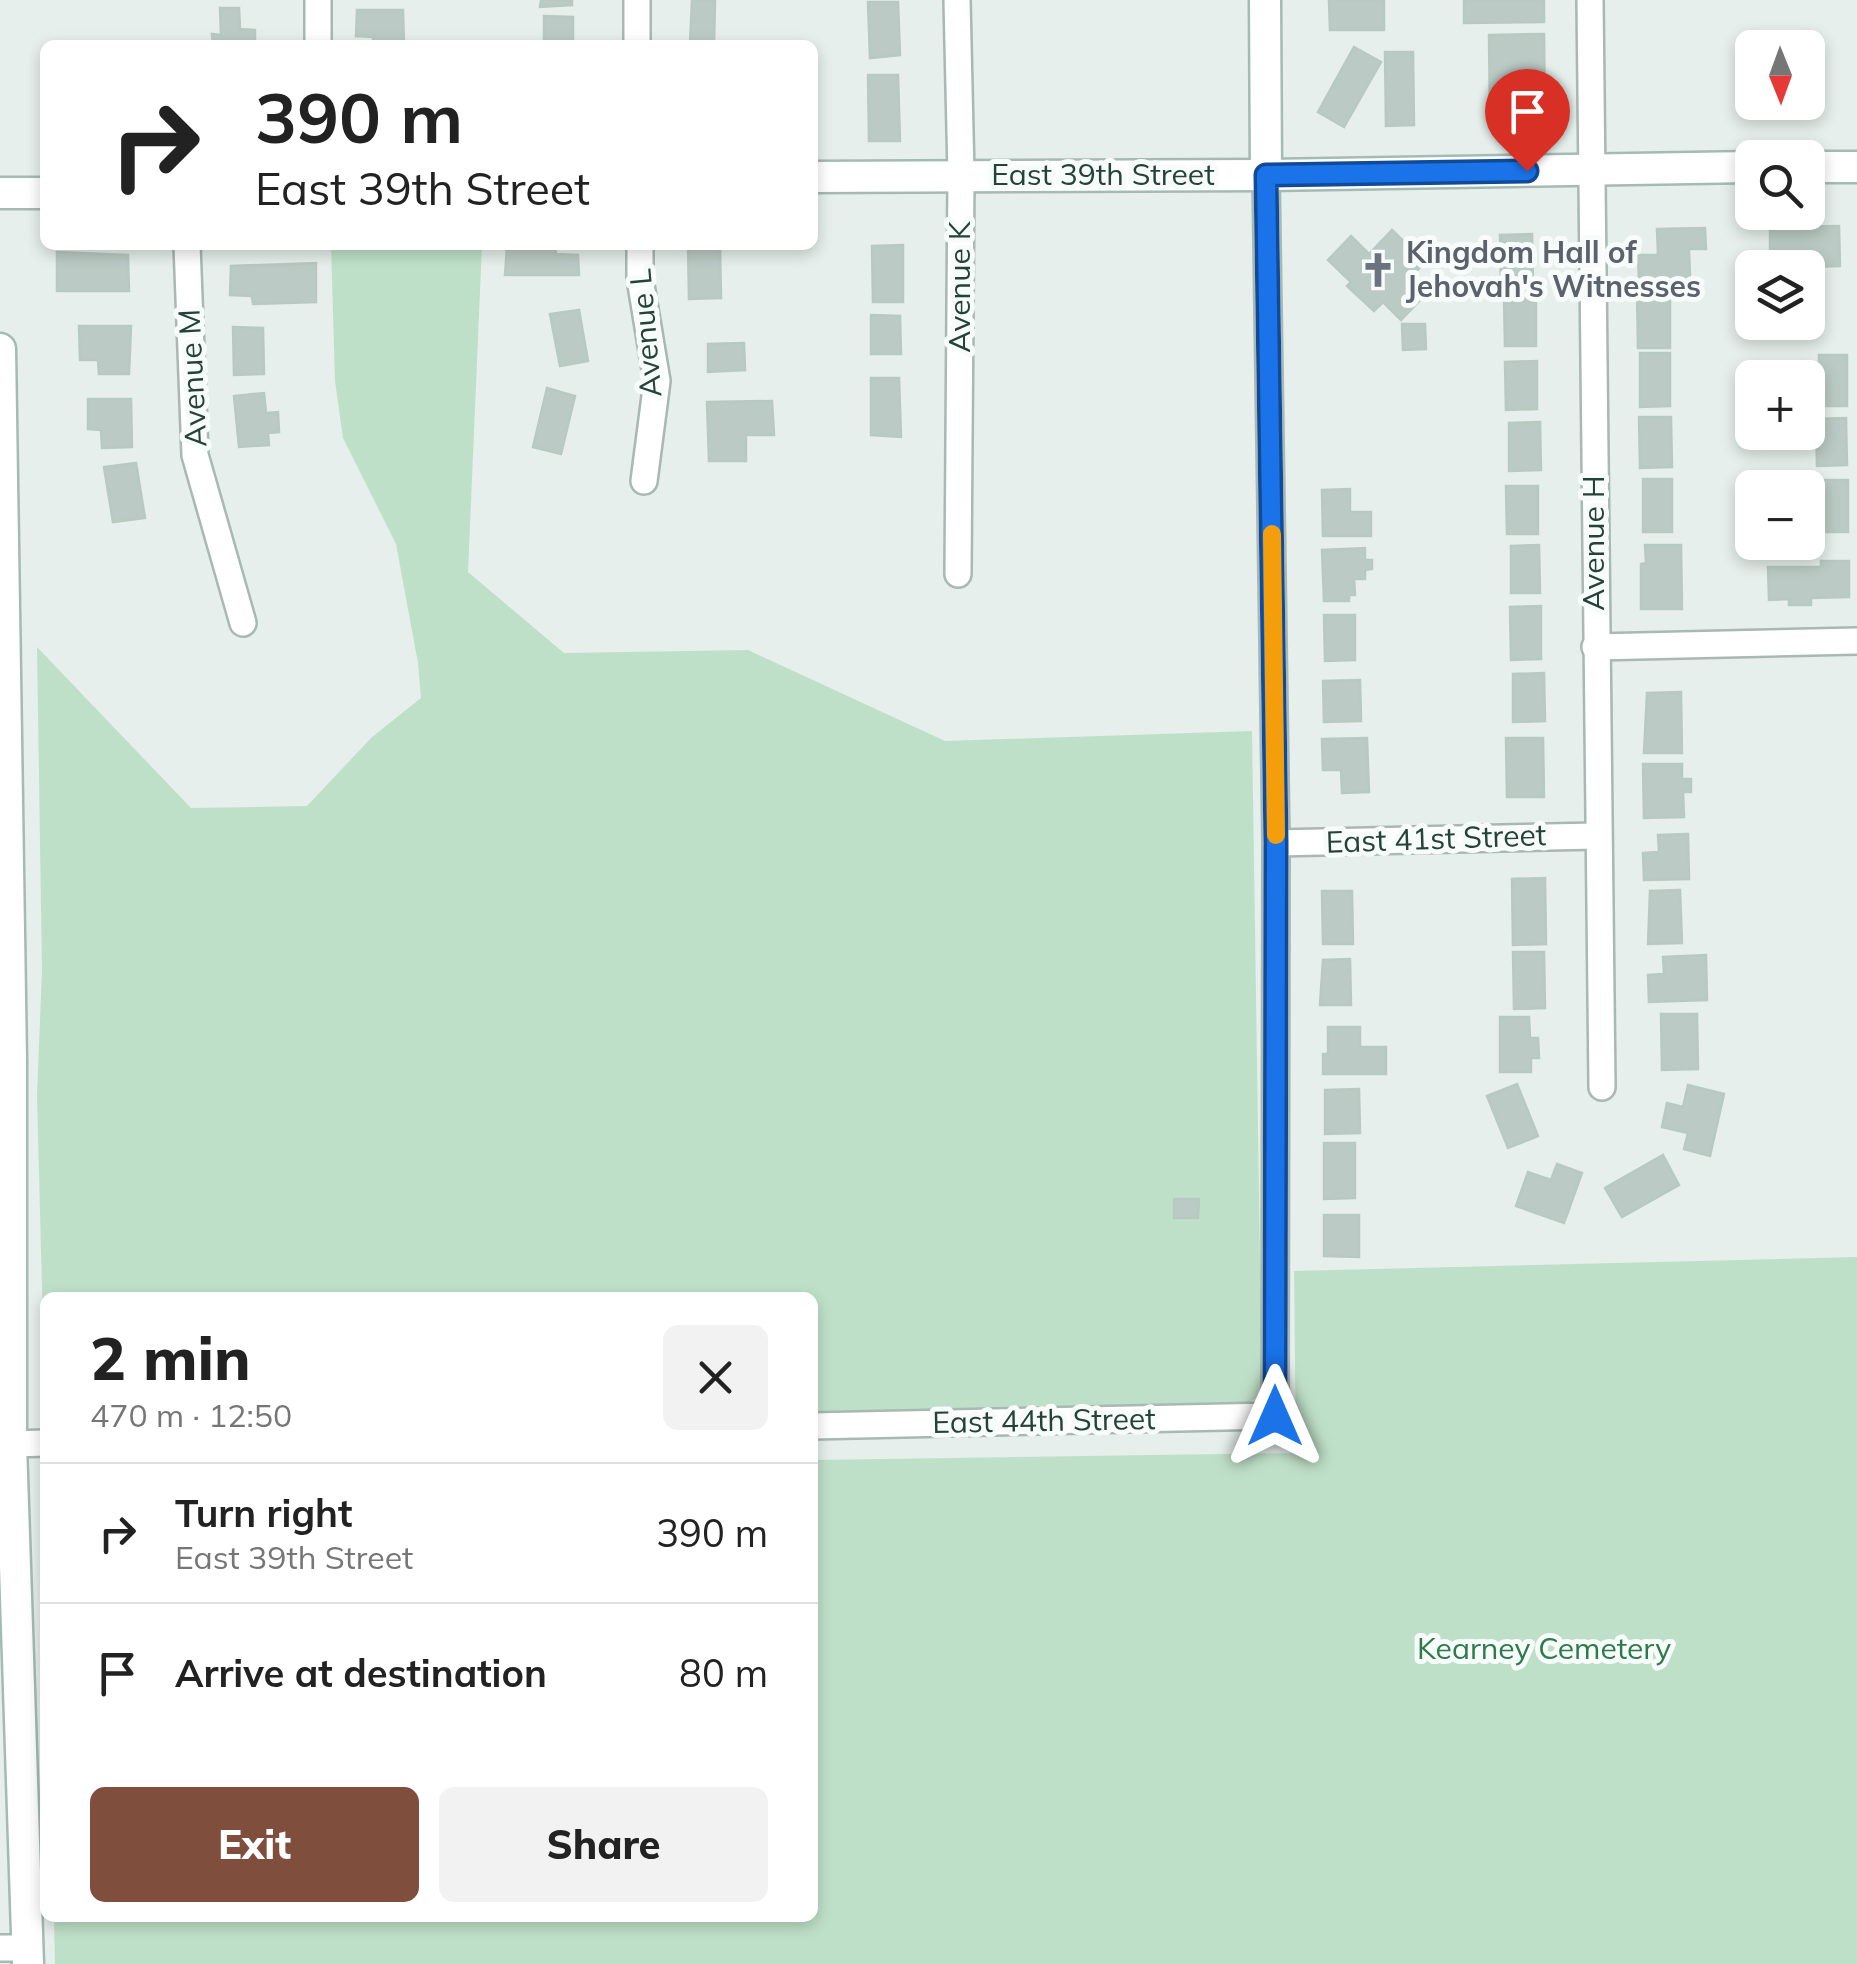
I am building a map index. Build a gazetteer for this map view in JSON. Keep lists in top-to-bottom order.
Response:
{
  "streets": {
    "main road": ["East 39th Street"],
    "street": [
      "Avenue K",
      "Avenue L",
      "Avenue M",
      "Avenue H",
      "East 41st Street",
      "East 44th Street"
    ]
  },
  "crossings": [
    ["East 39th Street", "Avenue K"],
    ["East 39th Street", "Avenue H"],
    ["Avenue H", "East 41st Street"],
    ["East 41st Street", "East 44th Street"]
  ],
  "parks": ["Kearney Cemetery"],
  "places": {
    "church": ["Kingdom Hall of Jehovah's Witnesses"]
  },
  "north": "bottom",
  "page": {
    "map_buttons": ["+", "−"],
    "turn": ["390 m", "East 39th Street"],
    "heading": ["2 min", "470 m · 12:50"],
    "list": [
      {
        "name": "Turn right",
        "note": "East 39th Street",
        "value": "390 m"
      },
      {
        "name": "Arrive at destination",
        "value": "80 m"
      }
    ],
    "buttons": ["Exit", "Share"]
  }
}
